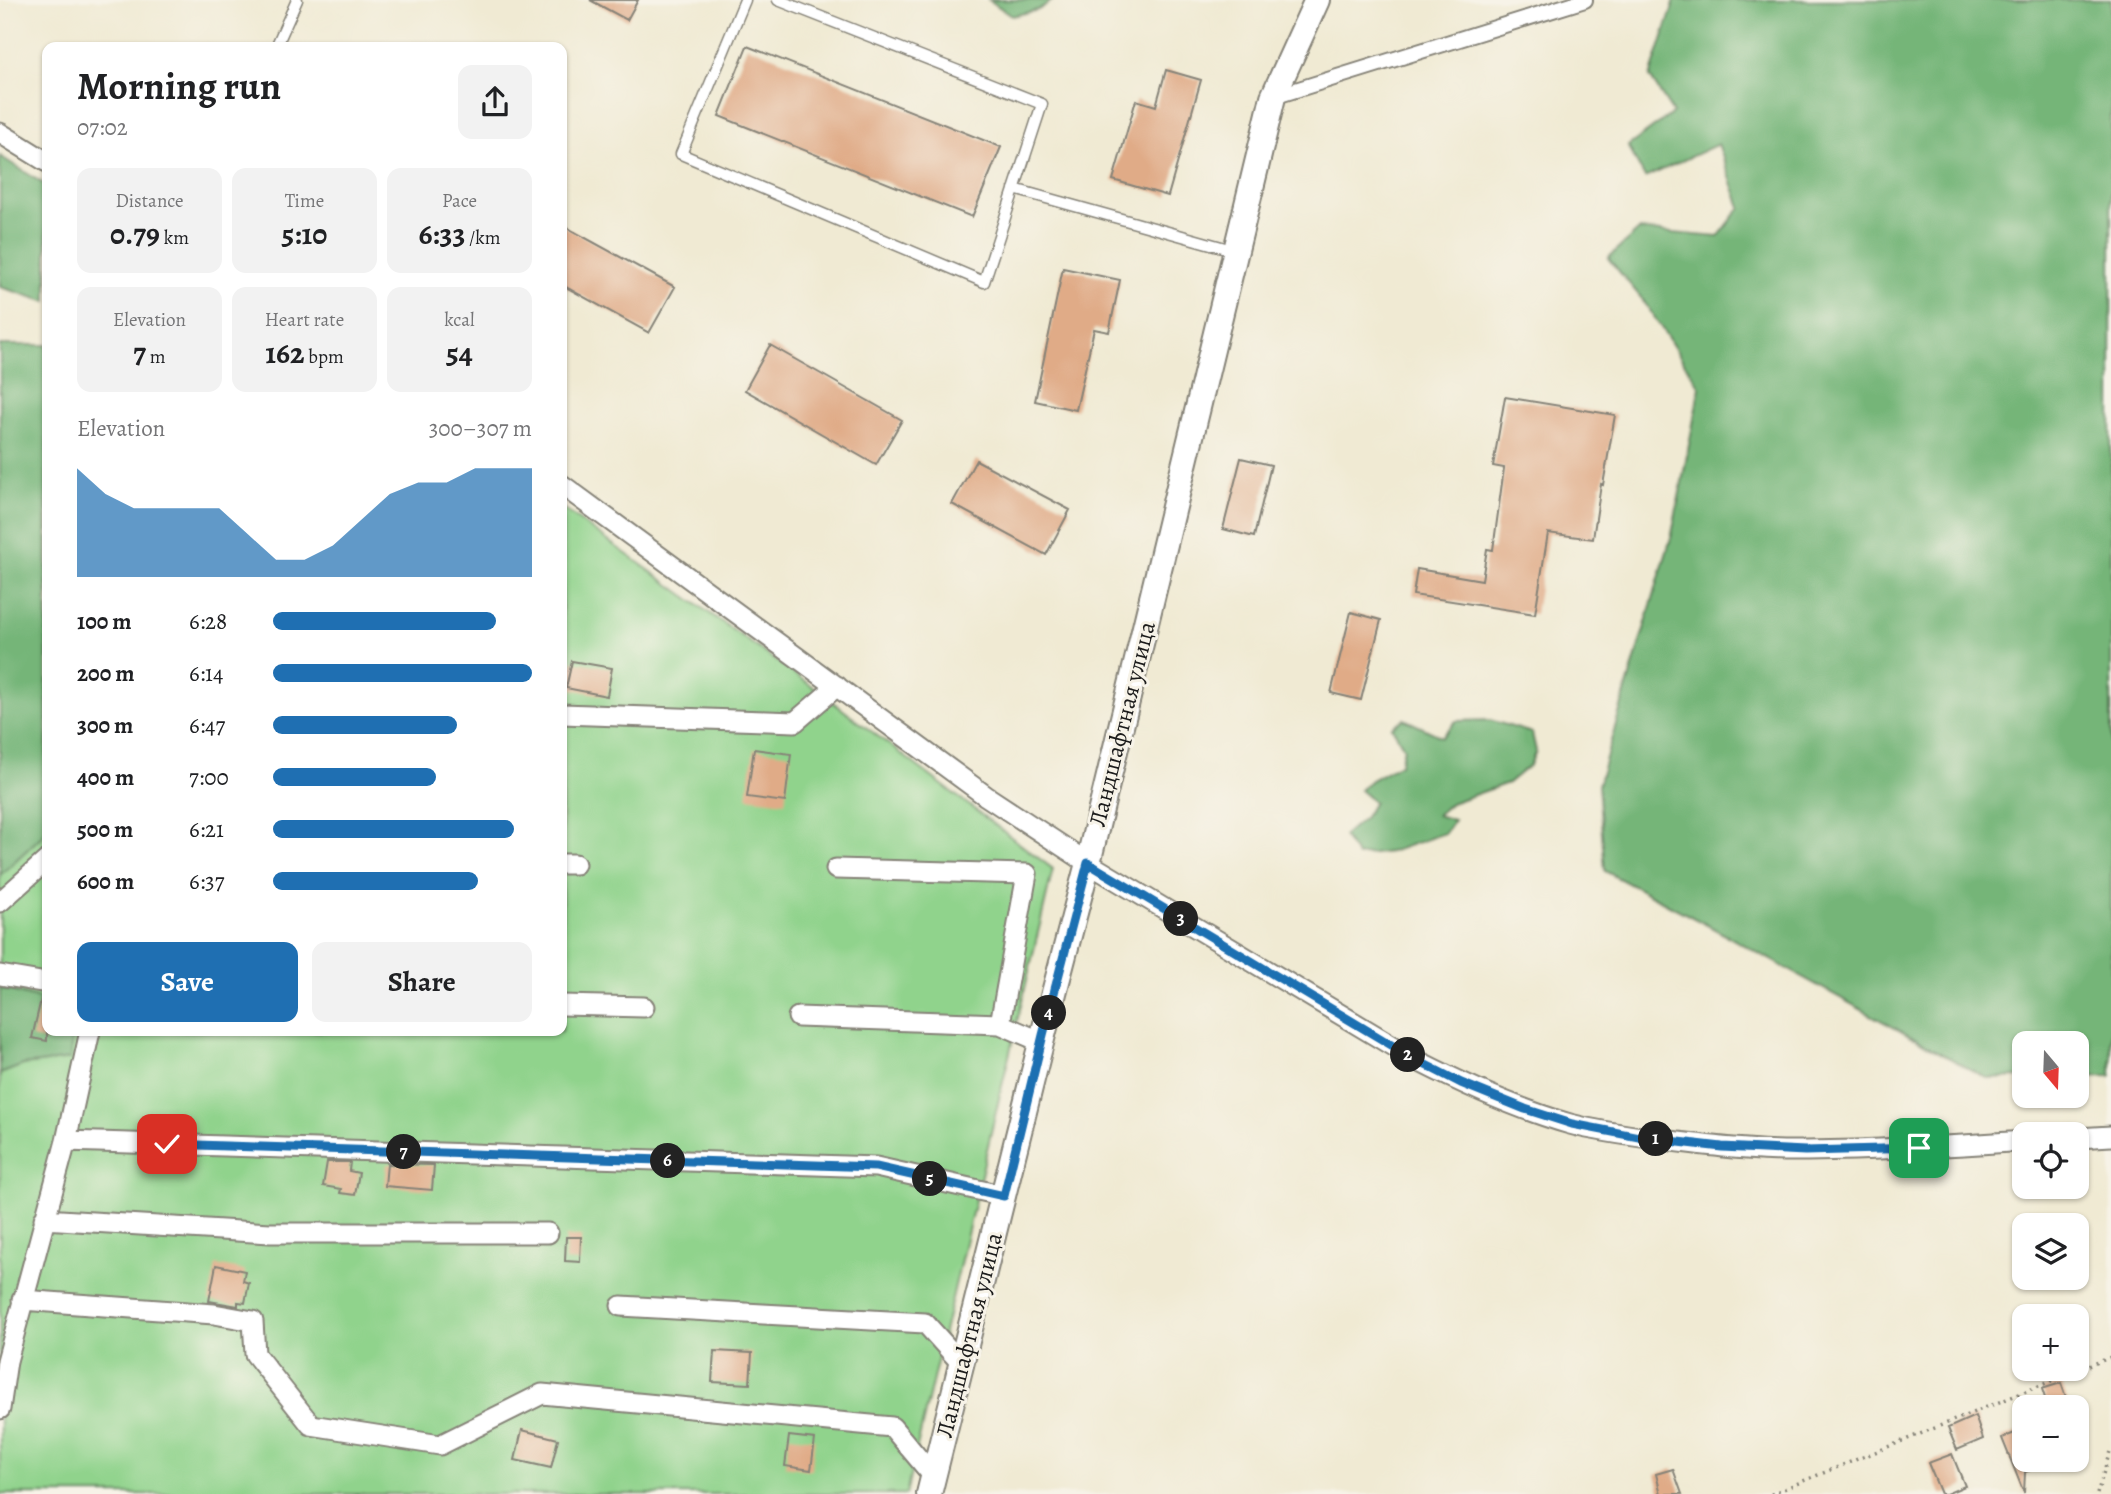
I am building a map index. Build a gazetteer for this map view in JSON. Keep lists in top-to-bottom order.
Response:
{
  "streets": {
    "street": ["Ландшафтная улица"]
  },
  "north": "bottom",
  "page": {
    "heading": ["Morning run", "07:02"],
    "stats": [
      ["Distance", "0.79 km"],
      ["Time", "5:10"],
      ["Pace", "6:33 /km"],
      ["Elevation", "7 m"],
      ["Heart rate", "162 bpm"],
      ["kcal", "54"]
    ],
    "chart": ["Elevation", "300–307 m"],
    "list": [
      {
        "name": "100 m",
        "note": "6:28"
      },
      {
        "name": "200 m",
        "note": "6:14"
      },
      {
        "name": "300 m",
        "note": "6:47"
      },
      {
        "name": "400 m",
        "note": "7:00"
      },
      {
        "name": "500 m",
        "note": "6:21"
      },
      {
        "name": "600 m",
        "note": "6:37"
      }
    ],
    "pins": [
      "3",
      "4",
      "2",
      "1",
      "7",
      "6",
      "5"
    ],
    "buttons": ["Save", "Share"],
    "map_buttons": ["+", "−"]
  }
}
